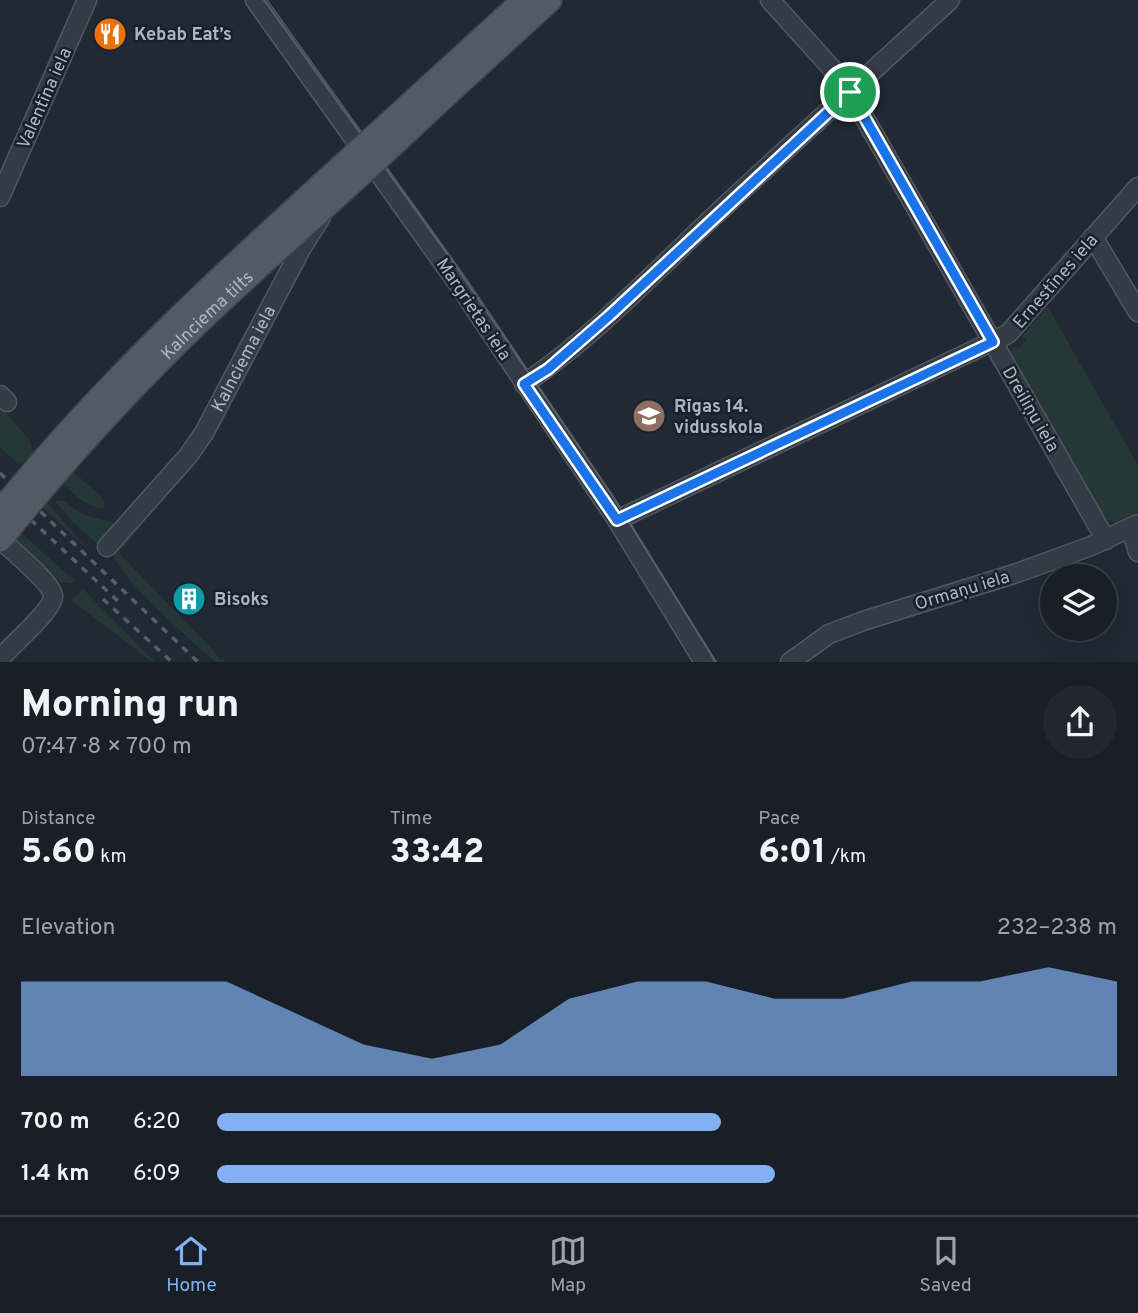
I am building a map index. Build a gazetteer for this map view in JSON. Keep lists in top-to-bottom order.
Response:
{
  "streets": {
    "main road": ["Kalnciema tilts"],
    "street": [
      "Valentīna iela",
      "Ernestīnes iela",
      "Margrietas iela",
      "Kalnciema iela",
      "Dreiliņu iela",
      "Ormaņu iela"
    ]
  },
  "crossings": [
    ["Ernestīnes iela", "Margrietas iela"],
    ["Ernestīnes iela", "Dreiliņu iela"],
    ["Margrietas iela", "Kalnciema iela"],
    ["Dreiliņu iela", "Ormaņu iela"]
  ],
  "places": {
    "restaurant": ["Kebab Eat’s"],
    "school or university": ["Rīgas 14. vidusskola"],
    "building": ["Bisoks"]
  },
  "page": {
    "heading": ["Morning run", "07:47 · 8 × 700 m"],
    "stats": [
      ["Distance", "5.60 km"],
      ["Time", "33:42"],
      ["Pace", "6:01 /km"]
    ],
    "chart": ["Elevation", "232–238 m"],
    "list": [
      {
        "name": "700 m",
        "note": "6:20"
      },
      {
        "name": "1.4 km",
        "note": "6:09"
      }
    ],
    "tabs": ["Home", "Map", "Saved"]
  }
}
